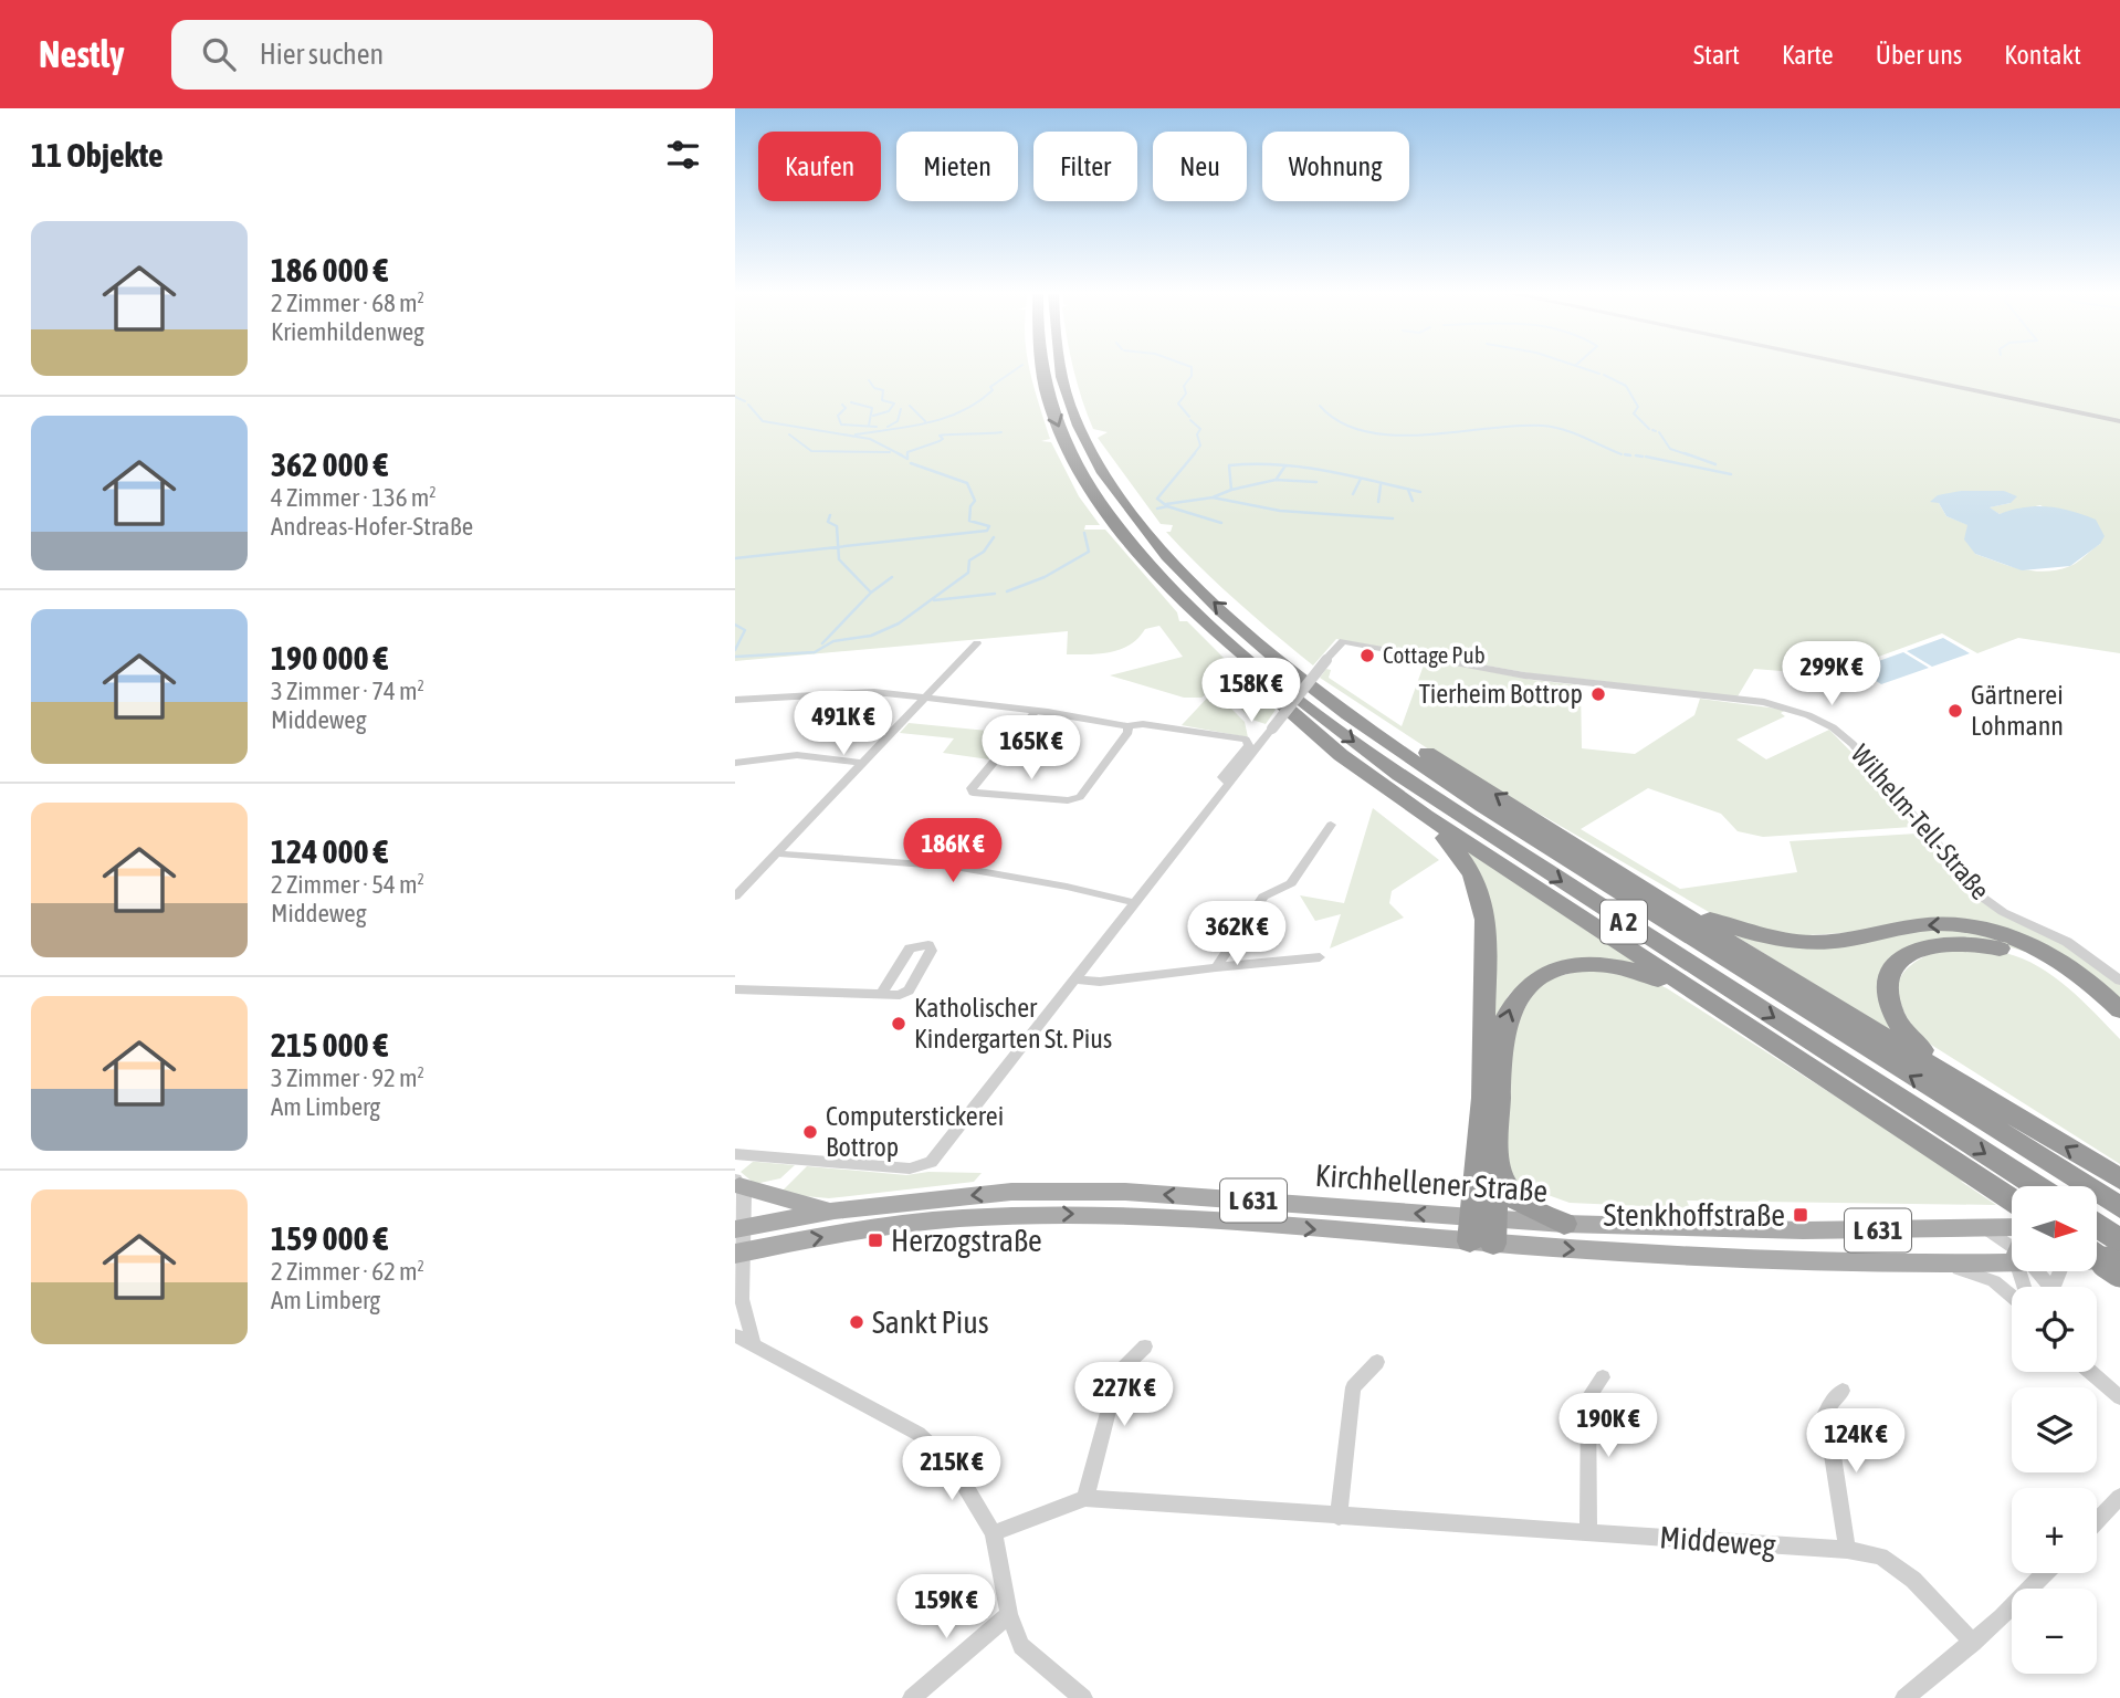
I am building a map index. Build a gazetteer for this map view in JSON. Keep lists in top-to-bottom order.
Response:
{
  "streets": {
    "highway": ["A 2"],
    "main road": ["Kirchhellener Straße", "L 631"],
    "street": ["Wilhelm-Tell-Straße", "Middeweg"]
  },
  "places": {
    "other": [
      "Cottage Pub",
      "Tierheim Bottrop",
      "Gärtnerei Lohmann",
      "Katholischer Kindergarten St. Pius",
      "Computerstickerei Bottrop",
      "Sankt Pius"
    ],
    "transit": ["Stenkhoffstraße", "Herzogstraße"]
  },
  "north": "right",
  "page": {
    "header": "Nestly",
    "search": "Hier suchen",
    "nav": [
      "Start",
      "Karte",
      "Über uns",
      "Kontakt"
    ],
    "heading": "11 Objekte",
    "chip": [
      "Kaufen",
      "Mieten",
      "Filter",
      "Neu",
      "Wohnung"
    ],
    "list": [
      {
        "name": "186 000 €",
        "note": "2 Zimmer · 68 m² · Kriemhildenweg"
      },
      {
        "name": "362 000 €",
        "note": "4 Zimmer · 136 m² · Andreas-Hofer-Straße"
      },
      {
        "name": "190 000 €",
        "note": "3 Zimmer · 74 m² · Middeweg"
      },
      {
        "name": "124 000 €",
        "note": "2 Zimmer · 54 m² · Middeweg"
      },
      {
        "name": "215 000 €",
        "note": "3 Zimmer · 92 m² · Am Limberg"
      },
      {
        "name": "159 000 €",
        "note": "2 Zimmer · 62 m² · Am Limberg"
      }
    ],
    "price": [
      "299K €",
      "158K €",
      "491K €",
      "165K €",
      "186K €",
      "362K €",
      "227K €",
      "190K €",
      "124K €",
      "215K €",
      "159K €"
    ],
    "map_buttons": ["+", "−"]
  }
}
